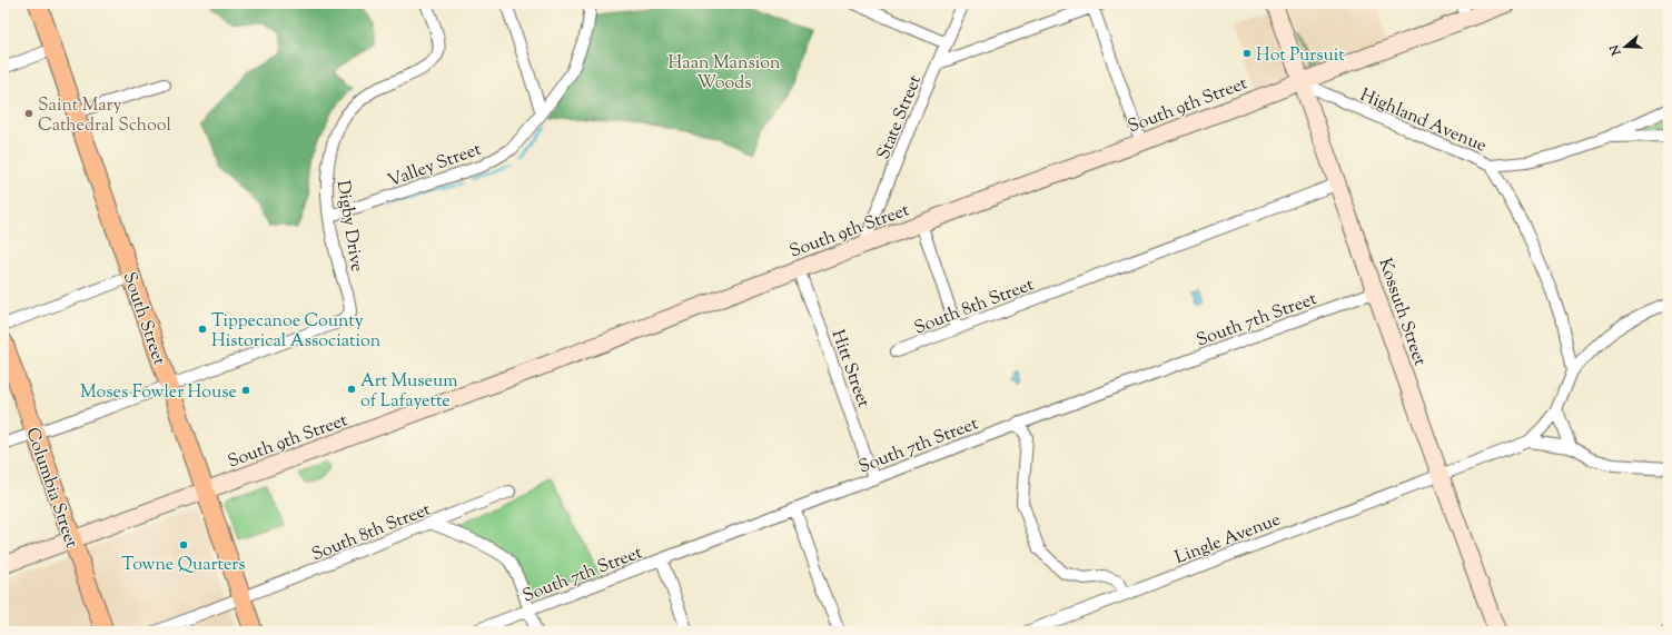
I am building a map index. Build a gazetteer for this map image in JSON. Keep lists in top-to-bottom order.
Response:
{
  "streets": {
    "main road": ["South Street", "Columbia Street"],
    "street": [
      "South 9th Street",
      "State Street",
      "Highland Avenue",
      "Valley Street",
      "Digby Drive",
      "South 8th Street",
      "Kossuth Street",
      "South 7th Street",
      "Hitt Street",
      "Lingle Avenue"
    ]
  },
  "crossings": [
    ["South 9th Street", "State Street"],
    ["South 9th Street", "Highland Avenue"],
    ["South 9th Street", "Kossuth Street"],
    ["South 9th Street", "South Street"],
    ["South 9th Street", "Hitt Street"],
    ["South 9th Street", "Columbia Street"],
    ["Highland Avenue", "Kossuth Street"],
    ["Valley Street", "Digby Drive"],
    ["Digby Drive", "South Street"],
    ["South 8th Street", "Kossuth Street"],
    ["South 8th Street", "South Street"],
    ["Kossuth Street", "South 7th Street"],
    ["Kossuth Street", "Lingle Avenue"],
    ["South 7th Street", "Hitt Street"]
  ],
  "parks": ["Haan Mansion Woods"],
  "places": [
    "Hot Pursuit",
    "Saint Mary Cathedral School",
    "Tippecanoe County Historical Association",
    "Art Museum of Lafayette",
    "Moses Fowler House",
    "Towne Quarters"
  ],
  "north": "left"
}
